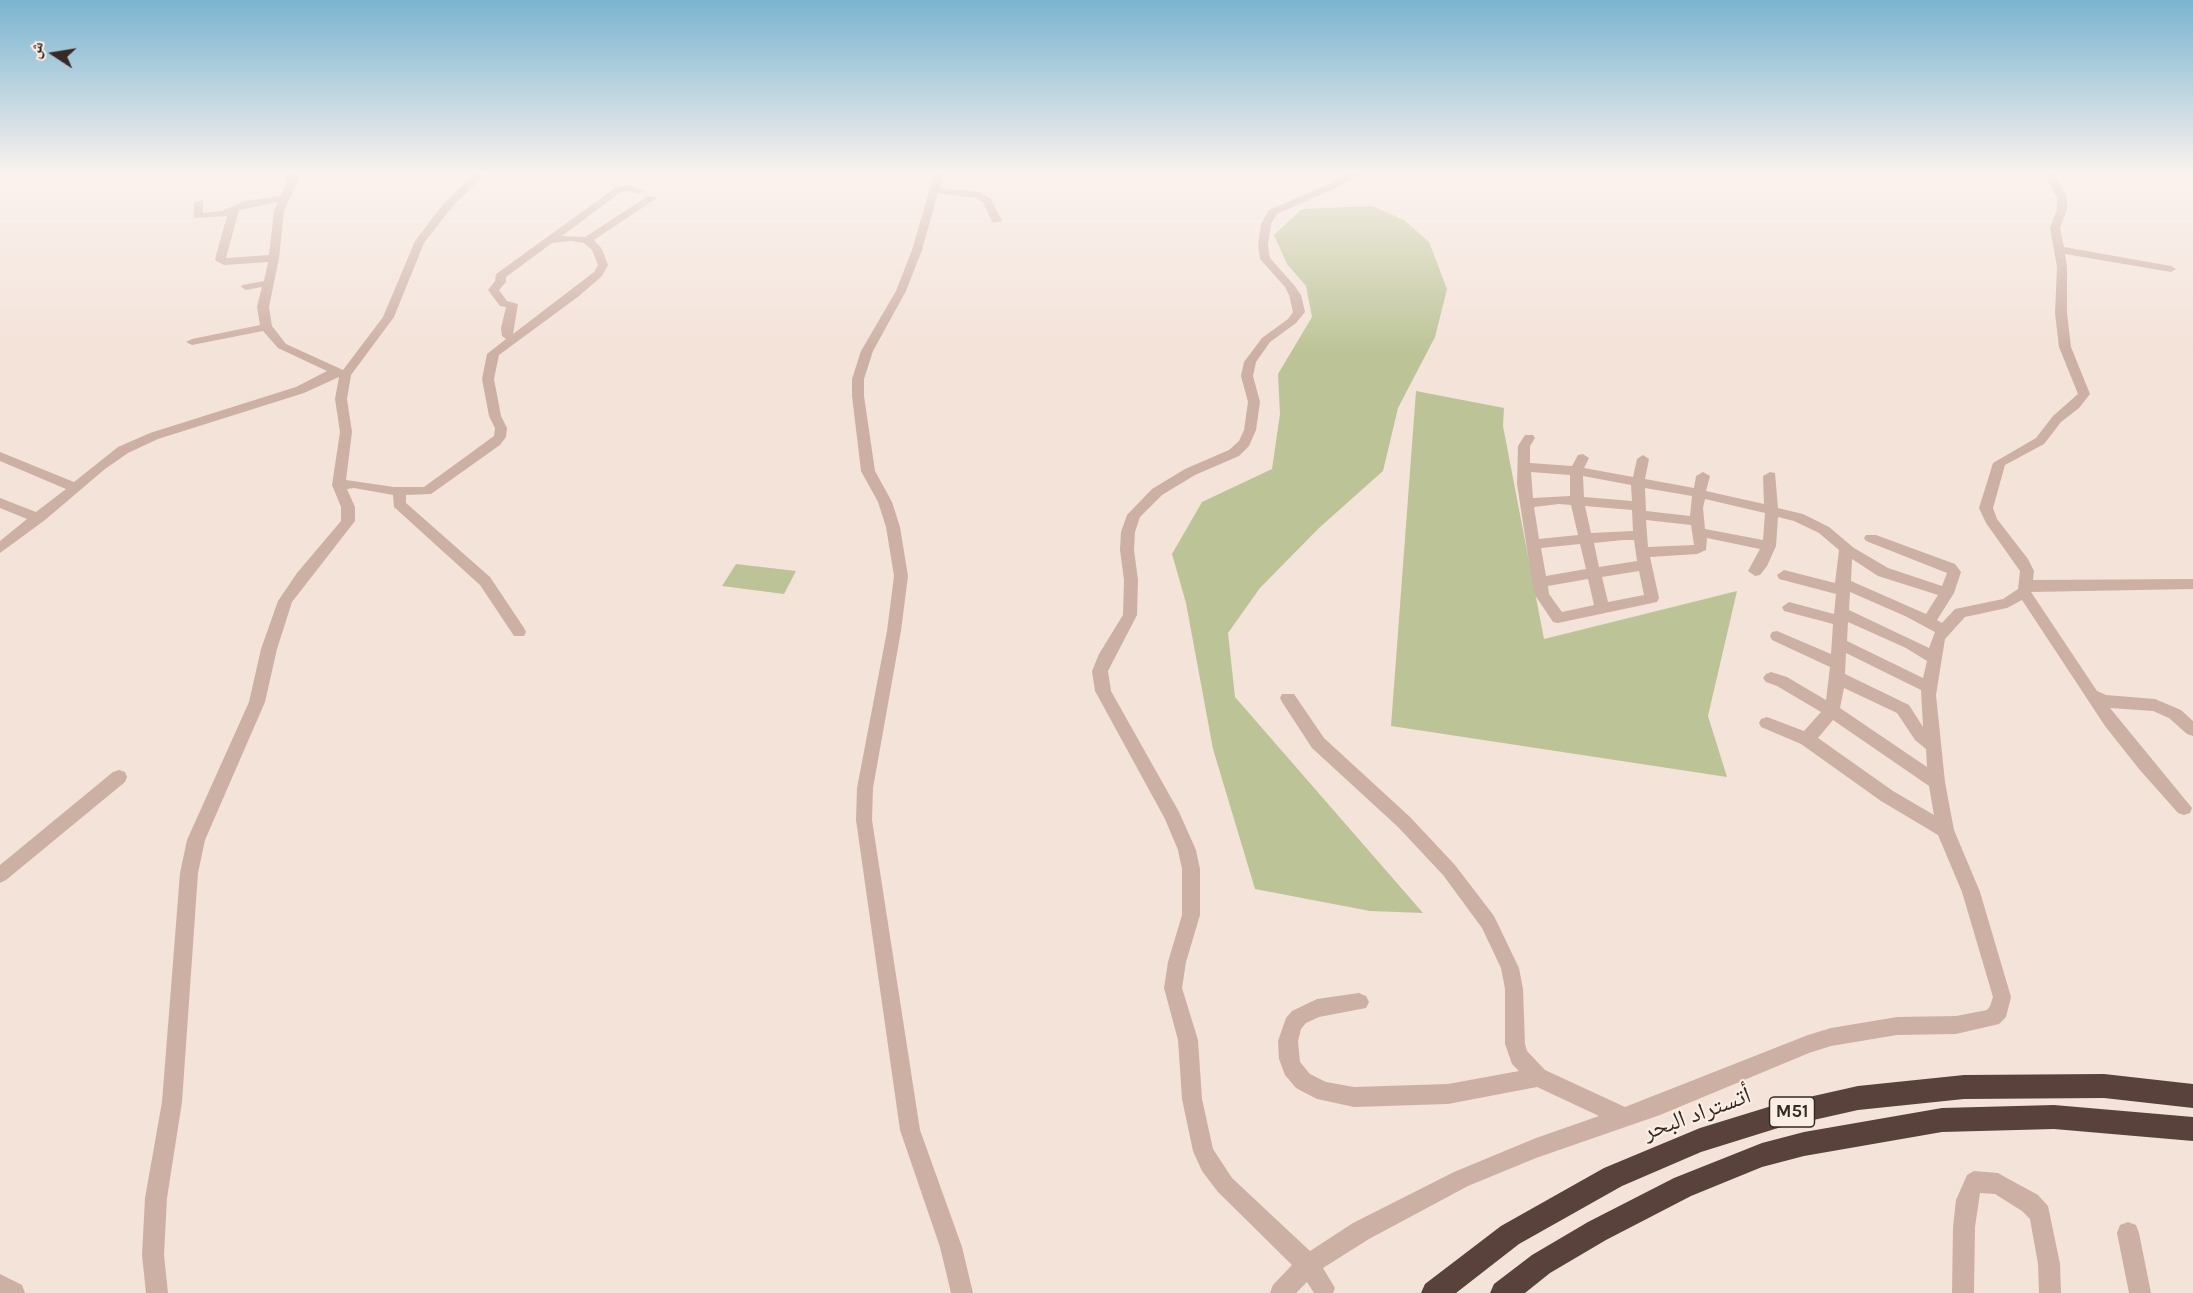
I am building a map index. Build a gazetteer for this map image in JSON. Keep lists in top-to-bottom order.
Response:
{
  "streets": {
    "highway": ["M51", "أتستراد البحر"]
  },
  "north": "left"
}
